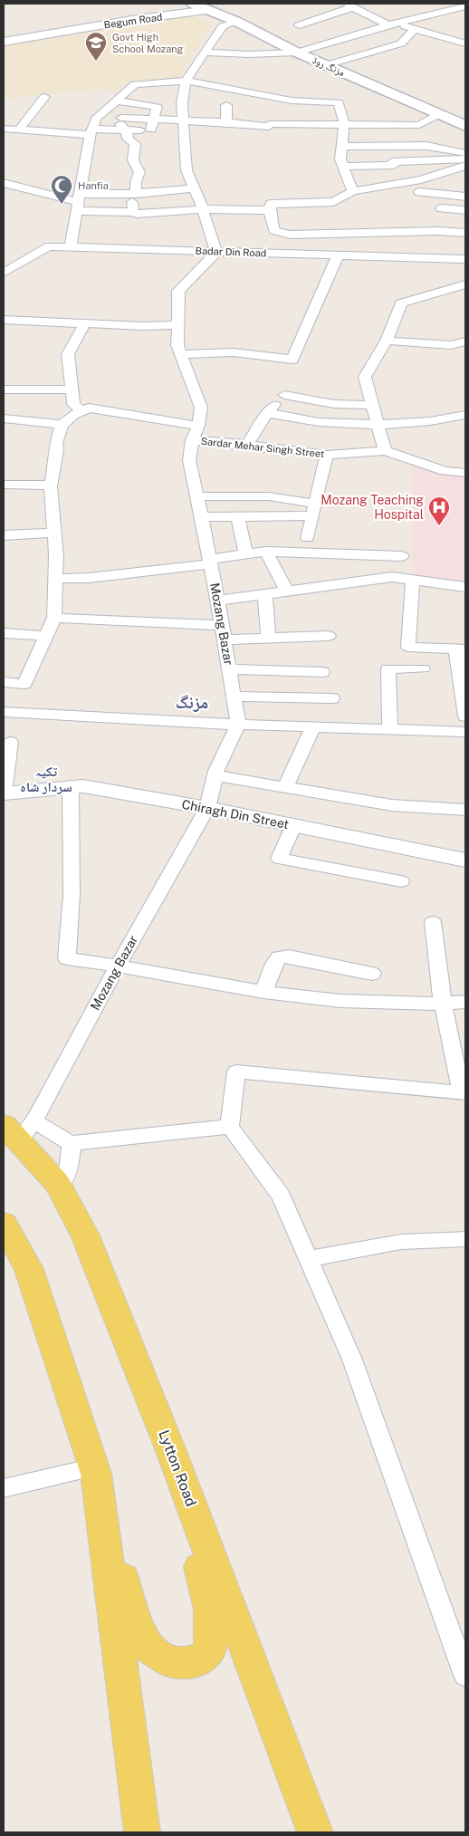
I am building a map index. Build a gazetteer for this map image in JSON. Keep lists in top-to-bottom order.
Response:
{
  "streets": {
    "main road": ["مزنگ روڈ", "Lytton Road"],
    "street": [
      "Begum Road",
      "Badar Din Road",
      "Sardar Mehar Singh Street",
      "Mozang Bazar",
      "Chiragh Din Street"
    ]
  },
  "crossings": [
    ["Begum Road", "مزنگ روڈ"],
    ["Badar Din Road", "Mozang Bazar"],
    ["Sardar Mehar Singh Street", "Mozang Bazar"],
    ["Mozang Bazar", "Chiragh Din Street"],
    ["Mozang Bazar", "Lytton Road"]
  ],
  "districts": ["مزنگ", "تکیہ سردار شاہ"],
  "places": {
    "school or university": ["Govt High School Mozang"],
    "mosque": ["Hanfia"],
    "hospital": ["Mozang Teaching Hospital"]
  }
}
